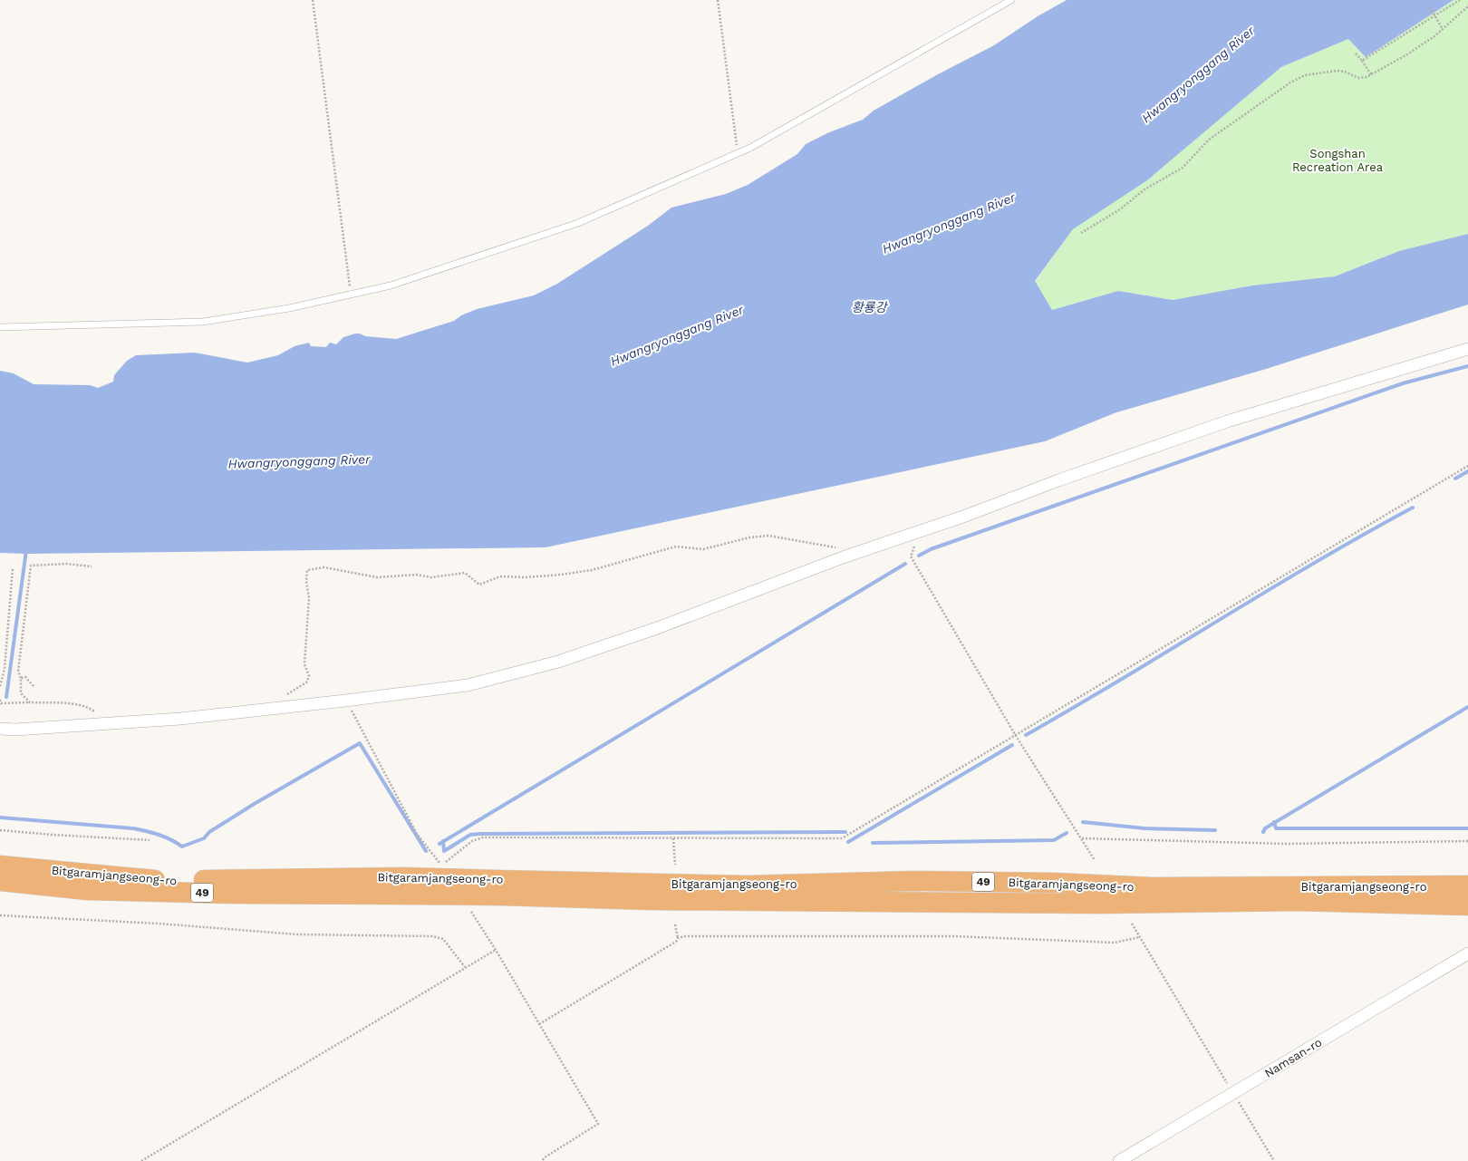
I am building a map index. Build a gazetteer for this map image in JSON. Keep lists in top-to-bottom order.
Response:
{
  "streets": {
    "highway": ["Bitgaramjangseong-ro", "49"],
    "street": ["Namsan-ro"]
  },
  "water": ["Hwangryonggang River", "황룡강"],
  "parks": ["Songshan Recreation Area"]
}
